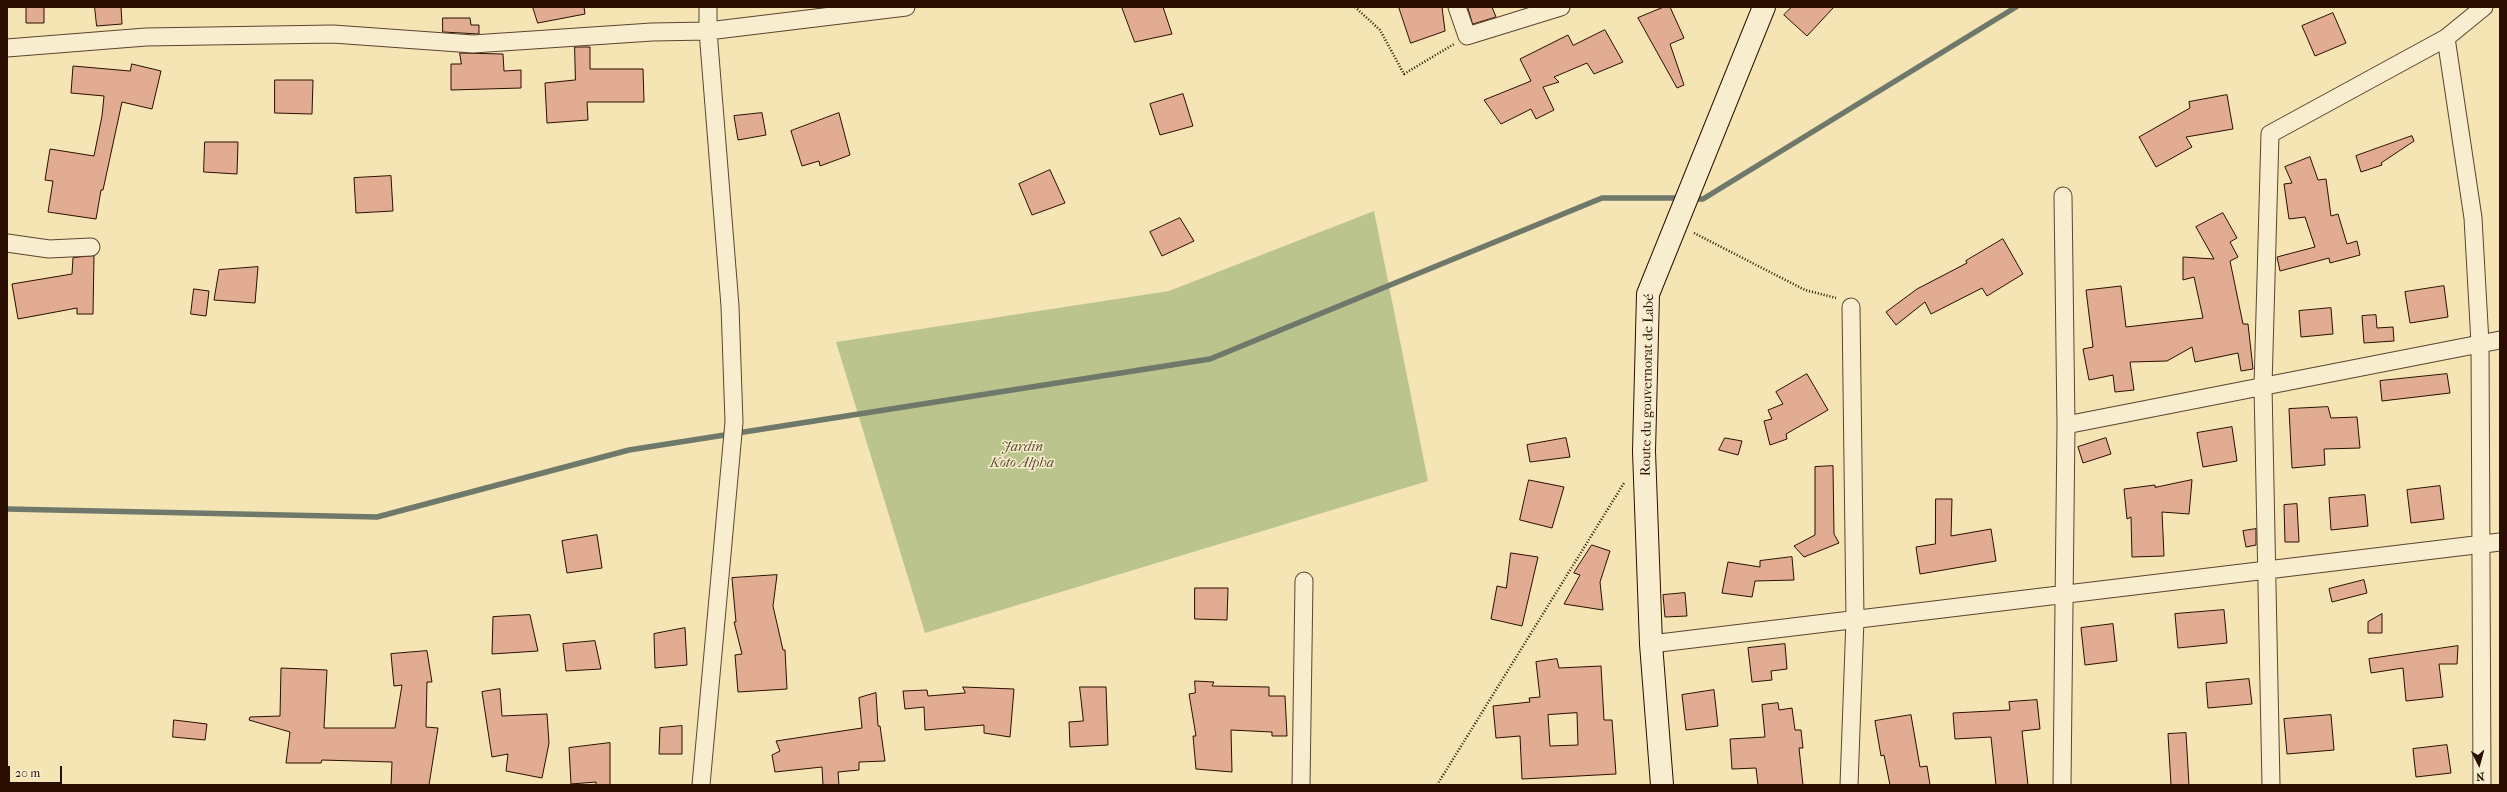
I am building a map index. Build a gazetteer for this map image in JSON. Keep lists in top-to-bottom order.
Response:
{
  "streets": {
    "street": ["Route du gouvernorat de Labé"]
  },
  "parks": ["Jardin Koto Alpha"],
  "scale_bar": "20 m",
  "north": "bottom"
}
